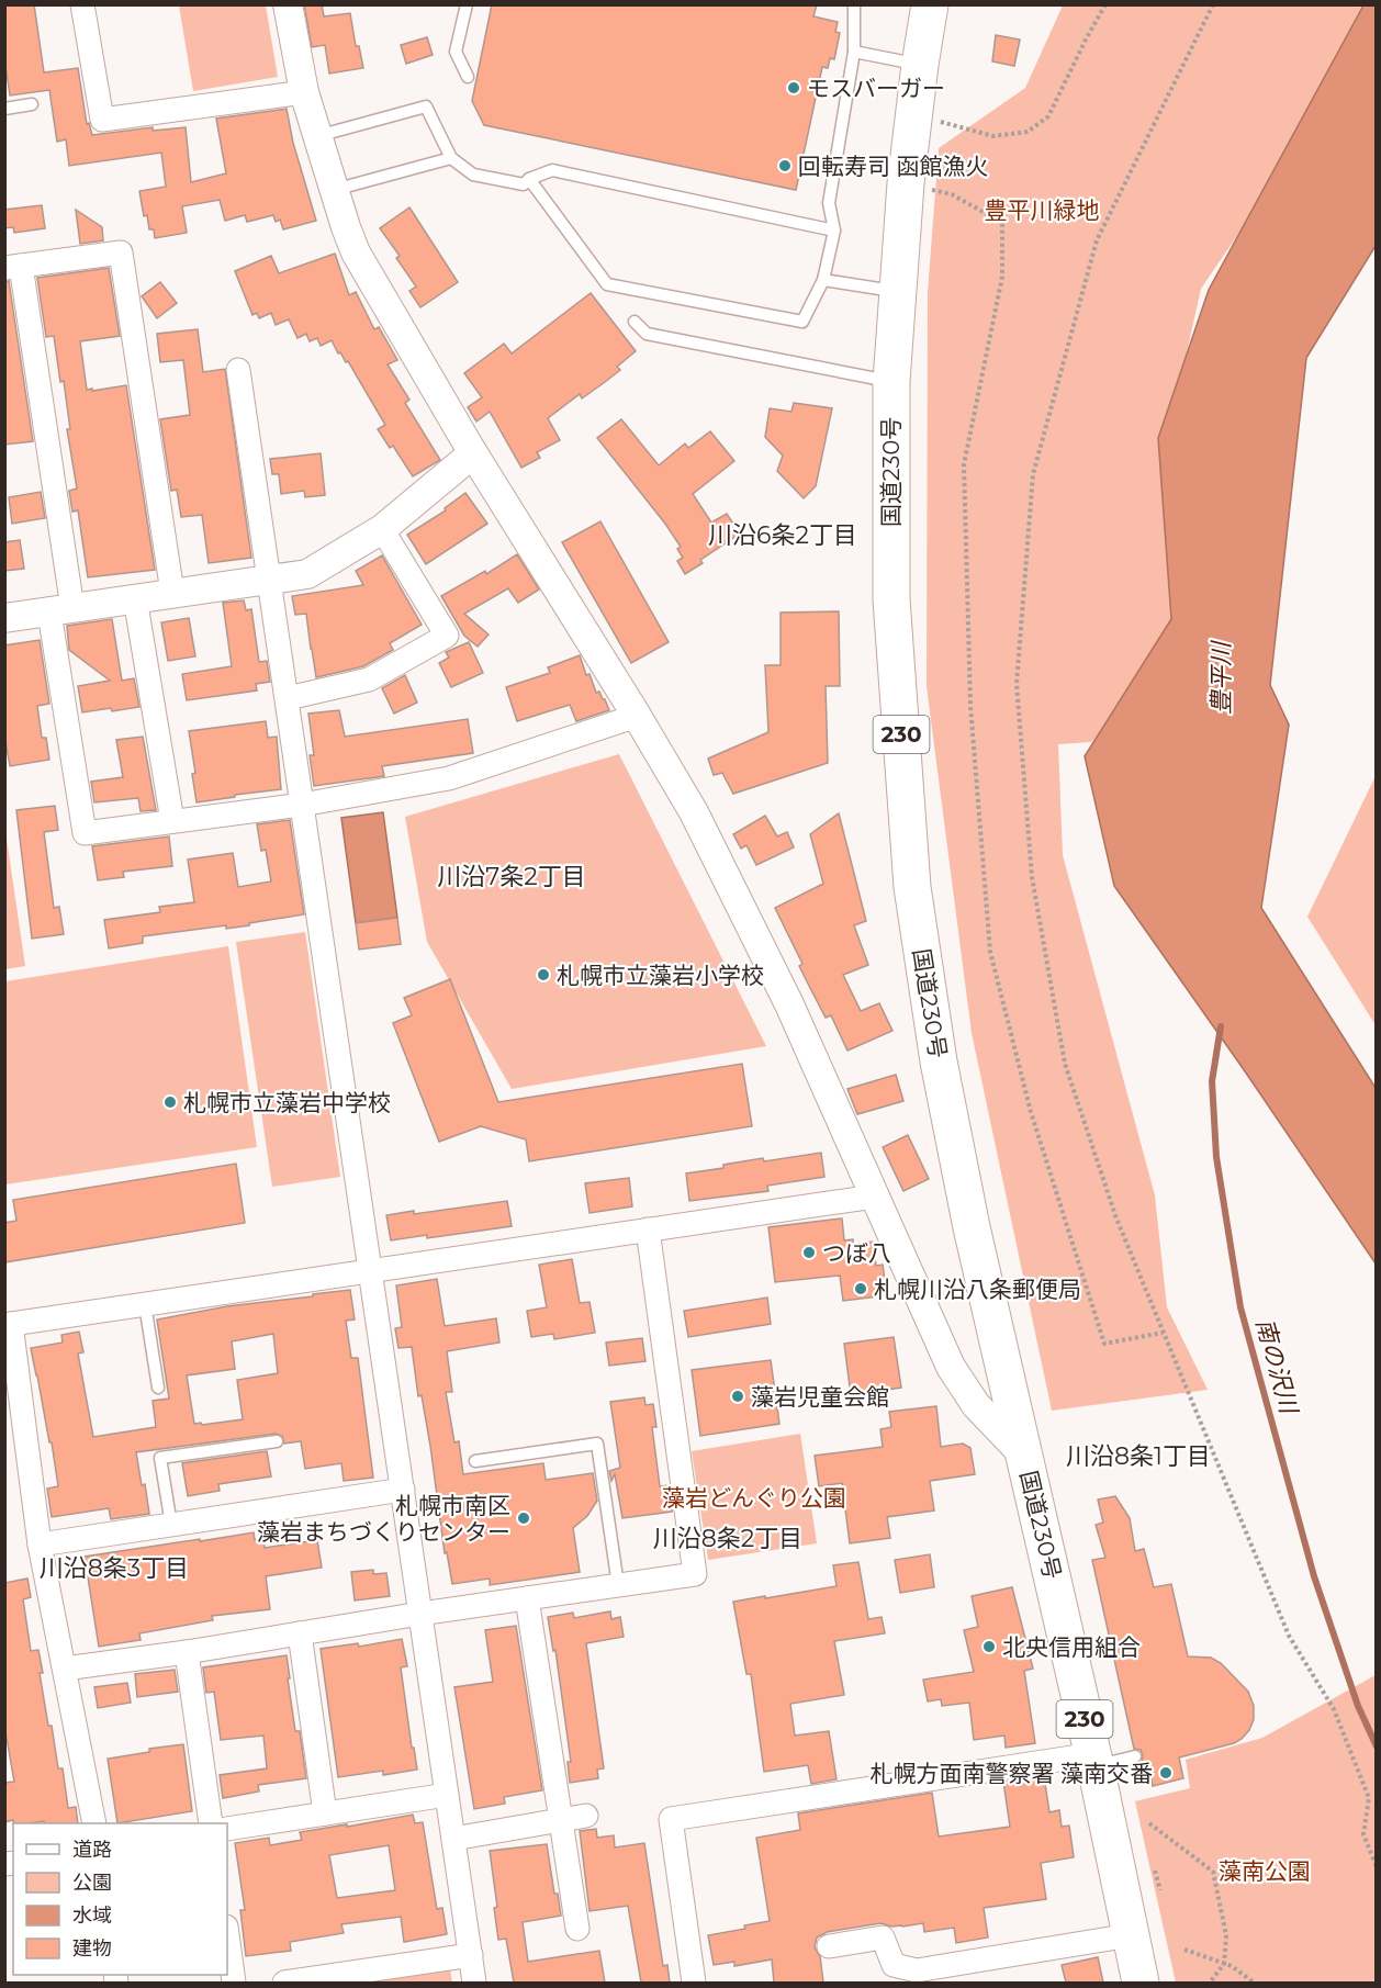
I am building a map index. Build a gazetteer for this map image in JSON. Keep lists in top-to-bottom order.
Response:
{
  "streets": {
    "highway": ["国道230号", "230"]
  },
  "districts": [
    "川沿6条2丁目",
    "川沿7条2丁目",
    "川沿8条1丁目",
    "川沿8条2丁目",
    "川沿8条3丁目"
  ],
  "water": ["豊平川", "南の沢川"],
  "parks": ["豊平川緑地", "藻岩どんぐり公園", "藻南公園"],
  "places": [
    "モスバーガー",
    "回転寿司 函館漁火",
    "札幌市立藻岩小学校",
    "札幌市立藻岩中学校",
    "つぼ八",
    "札幌川沿八条郵便局",
    "藻岩児童会館",
    "札幌市南区 藻岩まちづくりセンター",
    "北央信用組合",
    "札幌方面南警察署 藻南交番"
  ],
  "legend": [
    "道路",
    "公園",
    "水域",
    "建物"
  ]
}
